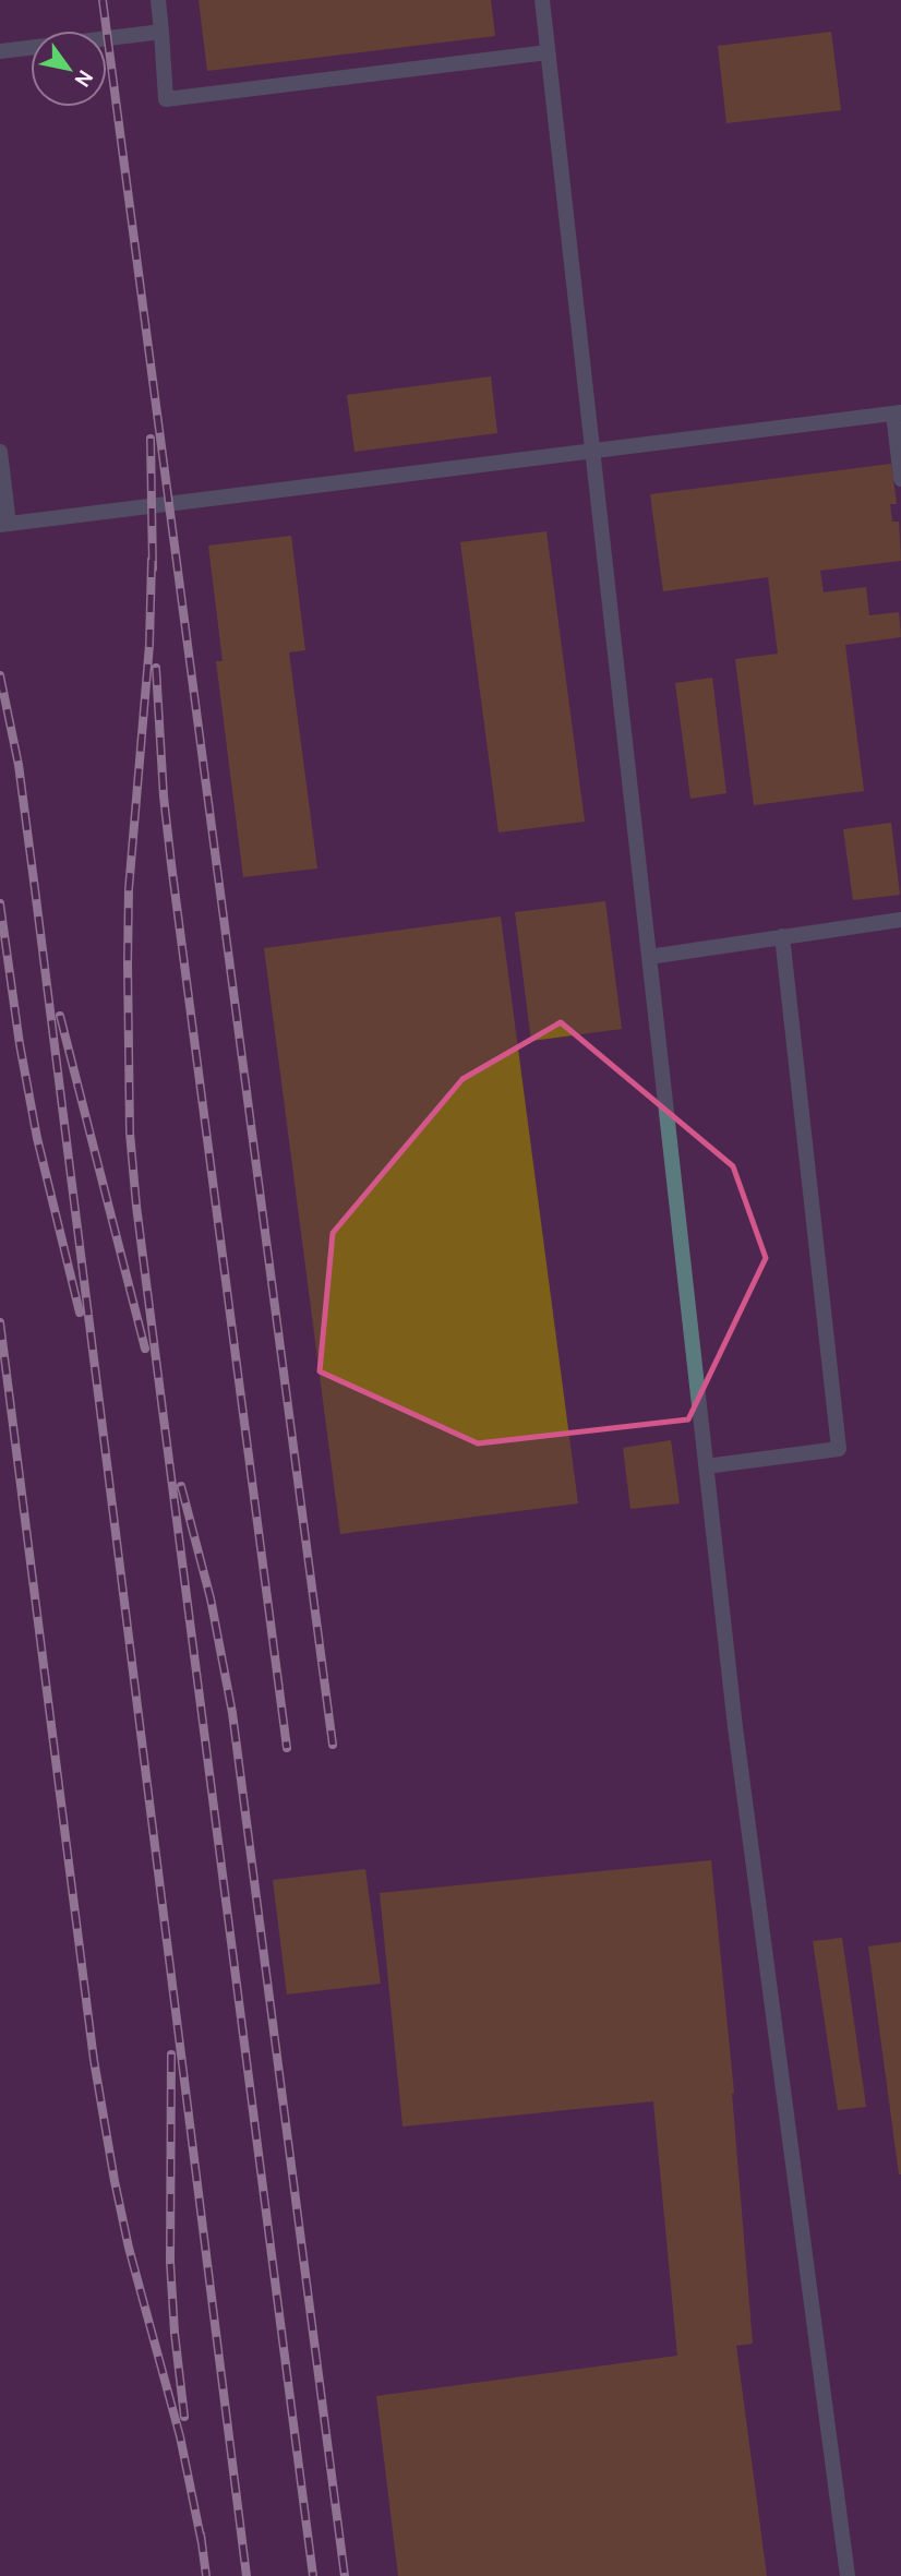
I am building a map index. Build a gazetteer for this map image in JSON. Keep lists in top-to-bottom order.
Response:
{
  "north": "bottom right"
}
